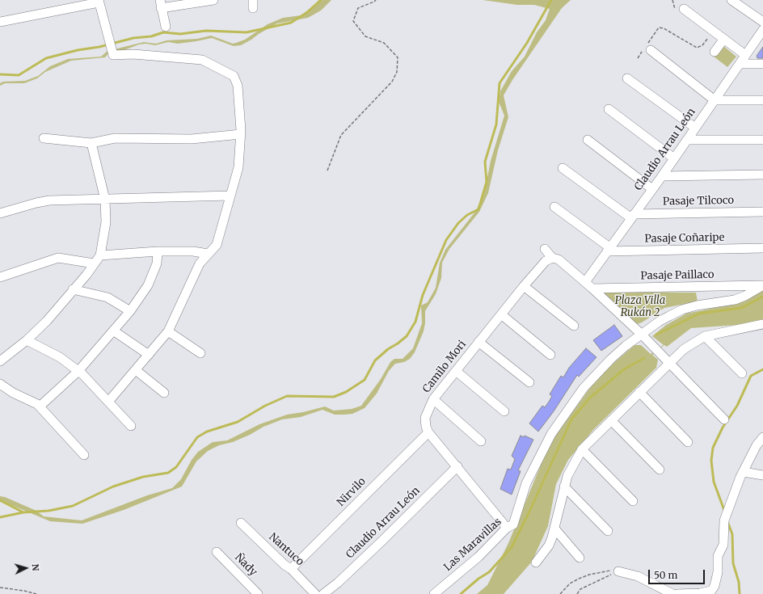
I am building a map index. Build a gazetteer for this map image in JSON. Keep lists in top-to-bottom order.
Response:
{
  "streets": {
    "street": [
      "Claudio Arrau León",
      "Pasaje Tilcoco",
      "Pasaje Coñaripe",
      "Pasaje Paillaco",
      "Camilo Mori",
      "Nirvilo",
      "Las Maravillas",
      "Nantuco",
      "Ñady"
    ]
  },
  "crossings": [
    ["Claudio Arrau León", "Pasaje Tilcoco"],
    ["Claudio Arrau León", "Pasaje Coñaripe"],
    ["Claudio Arrau León", "Pasaje Paillaco"],
    ["Pasaje Paillaco", "Las Maravillas"],
    ["Camilo Mori", "Nirvilo"],
    ["Nirvilo", "Nantuco"]
  ],
  "parks": ["Plaza Villa Rukán 2"],
  "scale_bar": "50 m",
  "north": "right"
}
